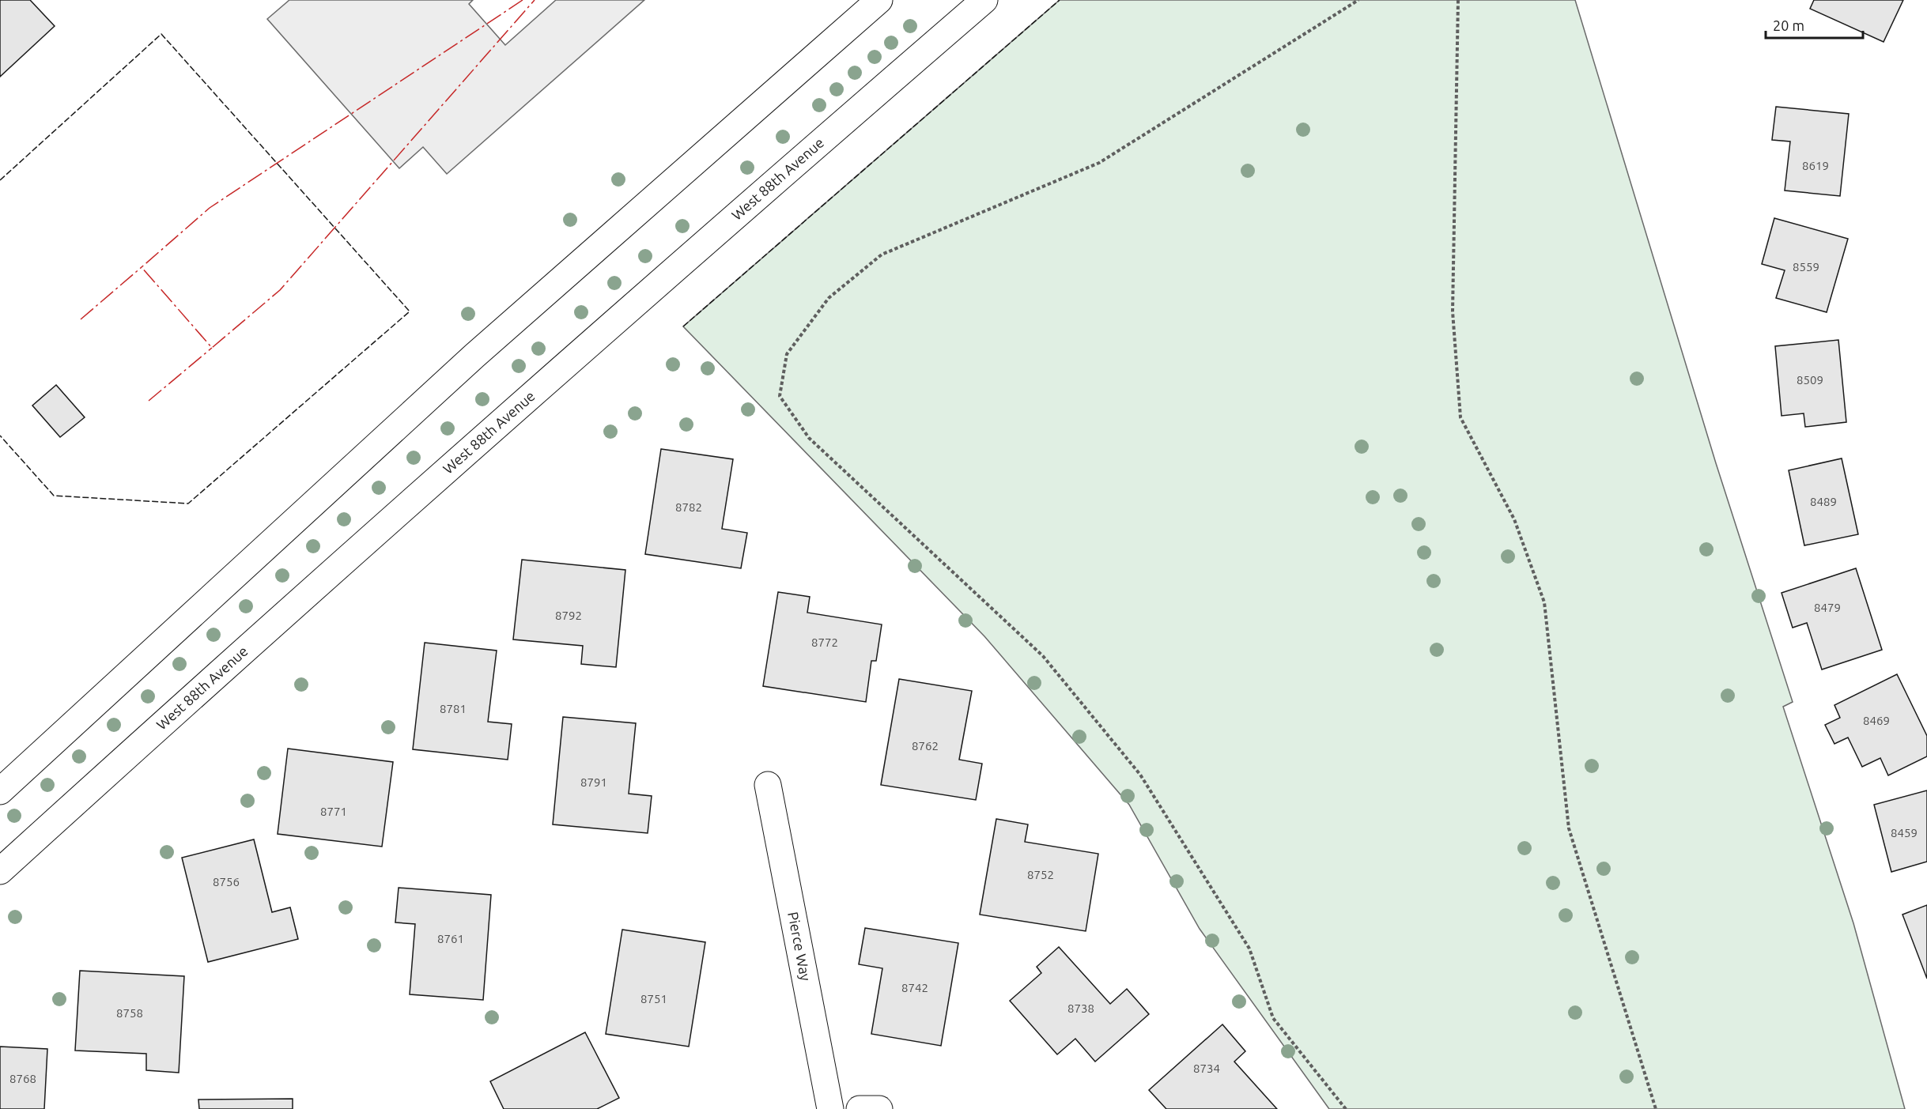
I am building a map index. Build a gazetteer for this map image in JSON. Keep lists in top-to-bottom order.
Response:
{
  "streets": {
    "main road": ["West 88th Avenue", "Pierce Way"]
  },
  "house_numbers": [
    "8619",
    "8559",
    "8509",
    "8489",
    "8782",
    "8479",
    "8792",
    "8772",
    "8781",
    "8469",
    "8762",
    "8791",
    "8771",
    "8459",
    "8752",
    "8756",
    "8761",
    "8742",
    "8751",
    "8738",
    "8758",
    "8734",
    "8768"
  ],
  "scale_bar": "20 m"
}
